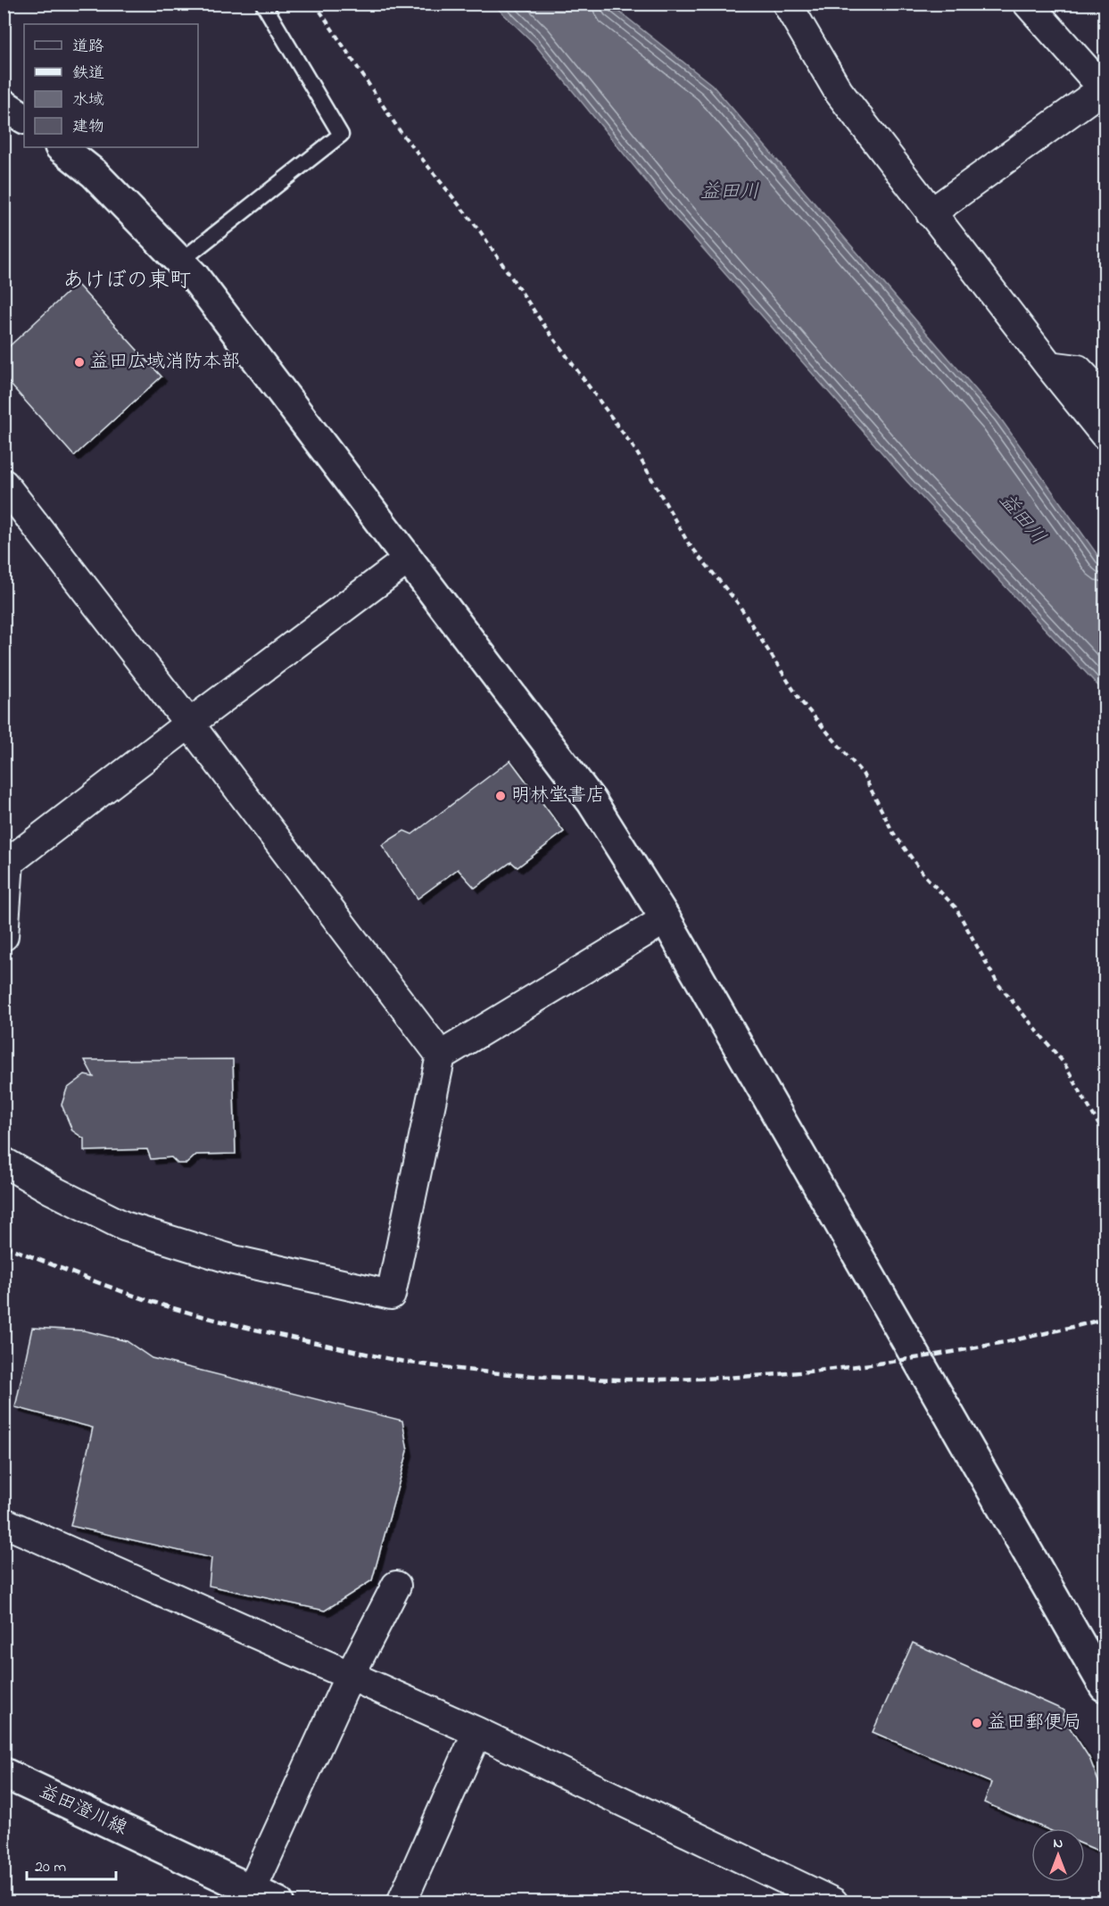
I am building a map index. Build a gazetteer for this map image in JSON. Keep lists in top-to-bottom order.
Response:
{
  "streets": {
    "street": ["益田澄川線"]
  },
  "districts": ["あけぼの東町"],
  "water": ["益田川"],
  "places": ["益田広域消防本部", "明林堂書店", "益田郵便局"],
  "legend": [
    "道路",
    "鉄道",
    "水域",
    "建物"
  ],
  "scale_bar": "20 m",
  "north": "top"
}
